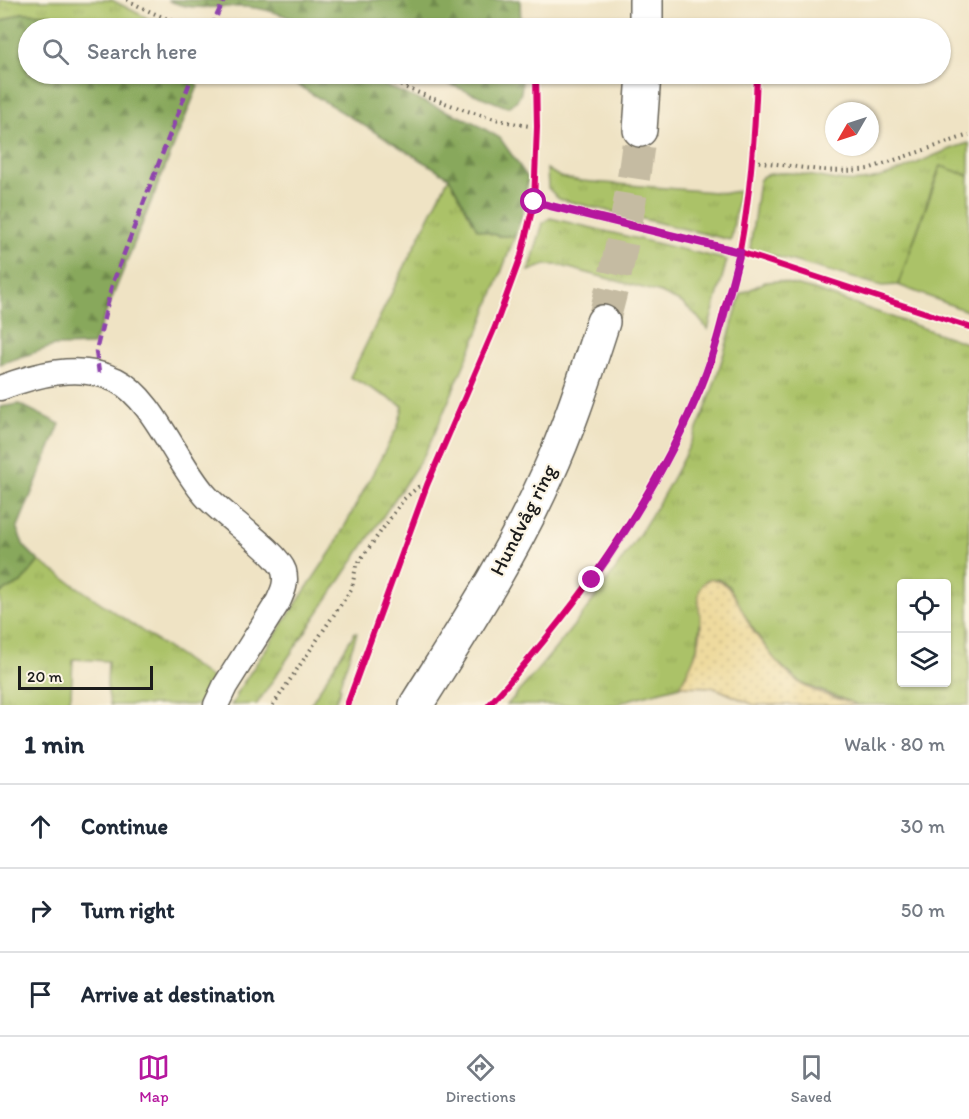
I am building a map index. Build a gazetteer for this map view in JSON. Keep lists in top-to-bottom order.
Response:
{
  "streets": {
    "main road": ["Hundvåg ring"]
  },
  "scale_bar": "20 m",
  "north": "bottom left",
  "page": {
    "search": "Search here",
    "scale": "20 m",
    "heading": ["1 min", "Walk · 80 m"],
    "list": [
      ["Continue", "30 m"],
      ["Turn right", "50 m"],
      "Arrive at destination"
    ],
    "nav": ["Map", "Directions", "Saved"]
  }
}
